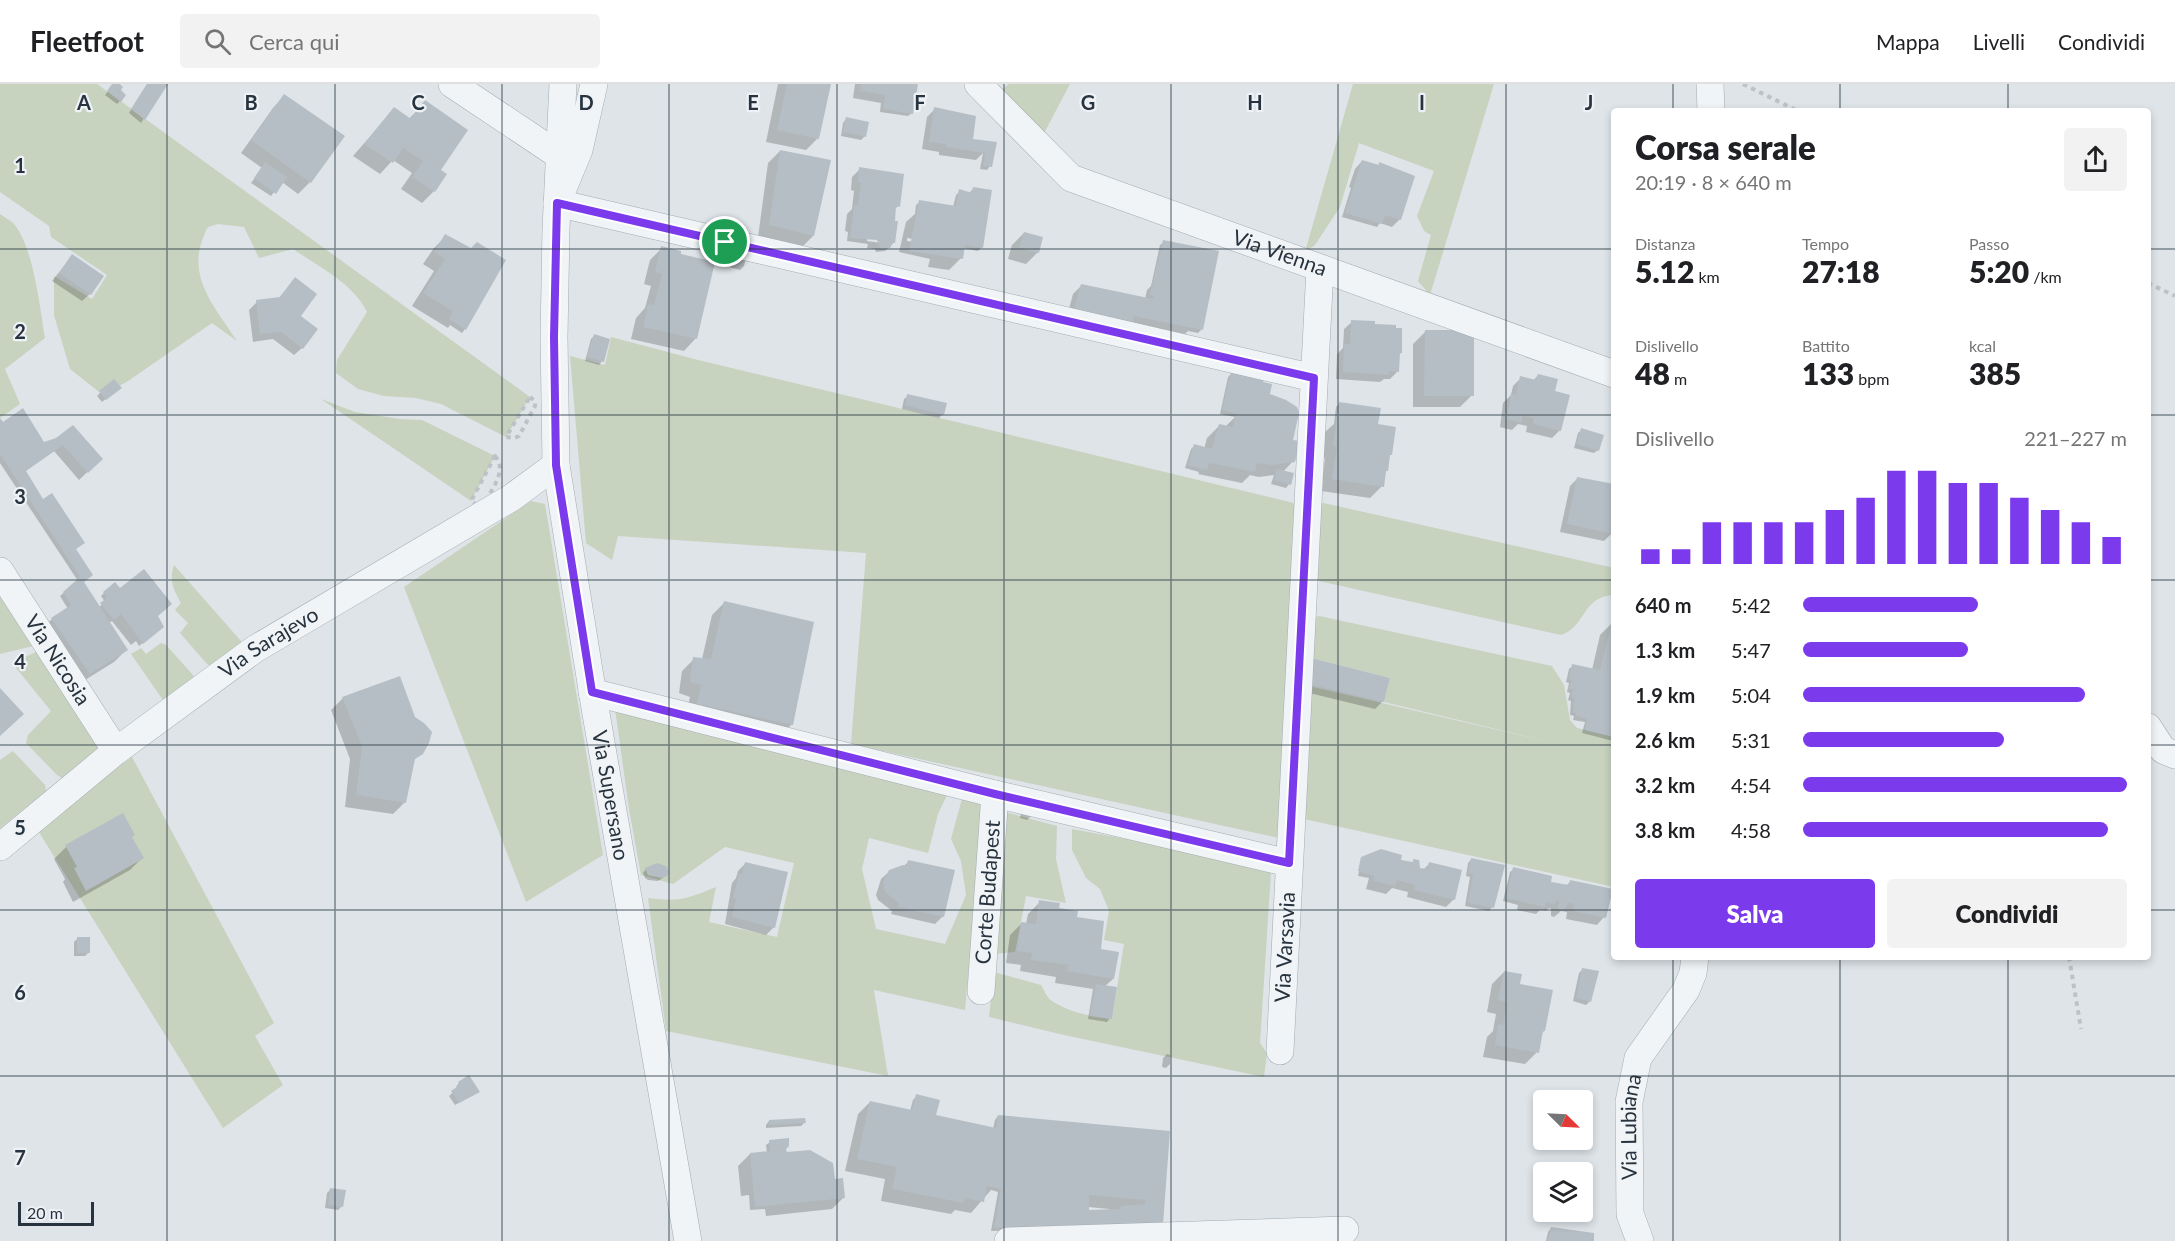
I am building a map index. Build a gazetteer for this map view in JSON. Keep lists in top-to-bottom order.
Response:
{
  "streets": {
    "street": [
      "Via Vienna",
      "Via Sarajevo",
      "Via Nicosia",
      "Via Supersano",
      "Corte Budapest",
      "Via Varsavia",
      "Via Lubiana"
    ]
  },
  "crossings": [
    ["Via Vienna", "Via Varsavia"],
    ["Via Sarajevo", "Via Nicosia"],
    ["Via Sarajevo", "Via Supersano"]
  ],
  "scale_bar": "20 m",
  "north": "bottom right",
  "page": {
    "header": "Fleetfoot",
    "search": "Cerca qui",
    "nav": ["Mappa", "Livelli", "Condividi"],
    "heading": ["Corsa serale", "20:19 · 8 × 640 m"],
    "stats": [
      ["Distanza", "5.12 km"],
      ["Tempo", "27:18"],
      ["Passo", "5:20 /km"],
      ["Dislivello", "48 m"],
      ["Battito", "133 bpm"],
      ["kcal", "385"]
    ],
    "chart": ["Dislivello", "221–227 m"],
    "list": [
      {
        "name": "640 m",
        "note": "5:42"
      },
      {
        "name": "1.3 km",
        "note": "5:47"
      },
      {
        "name": "1.9 km",
        "note": "5:04"
      },
      {
        "name": "2.6 km",
        "note": "5:31"
      },
      {
        "name": "3.2 km",
        "note": "4:54"
      },
      {
        "name": "3.8 km",
        "note": "4:58"
      }
    ],
    "buttons": ["Salva", "Condividi"],
    "scale": "20 m"
  },
  "grid": {
    "columns": [
      "A",
      "B",
      "C",
      "D",
      "E",
      "F",
      "G",
      "H",
      "I",
      "J"
    ],
    "rows": [
      "1",
      "2",
      "3",
      "4",
      "5",
      "6",
      "7"
    ]
  }
}
